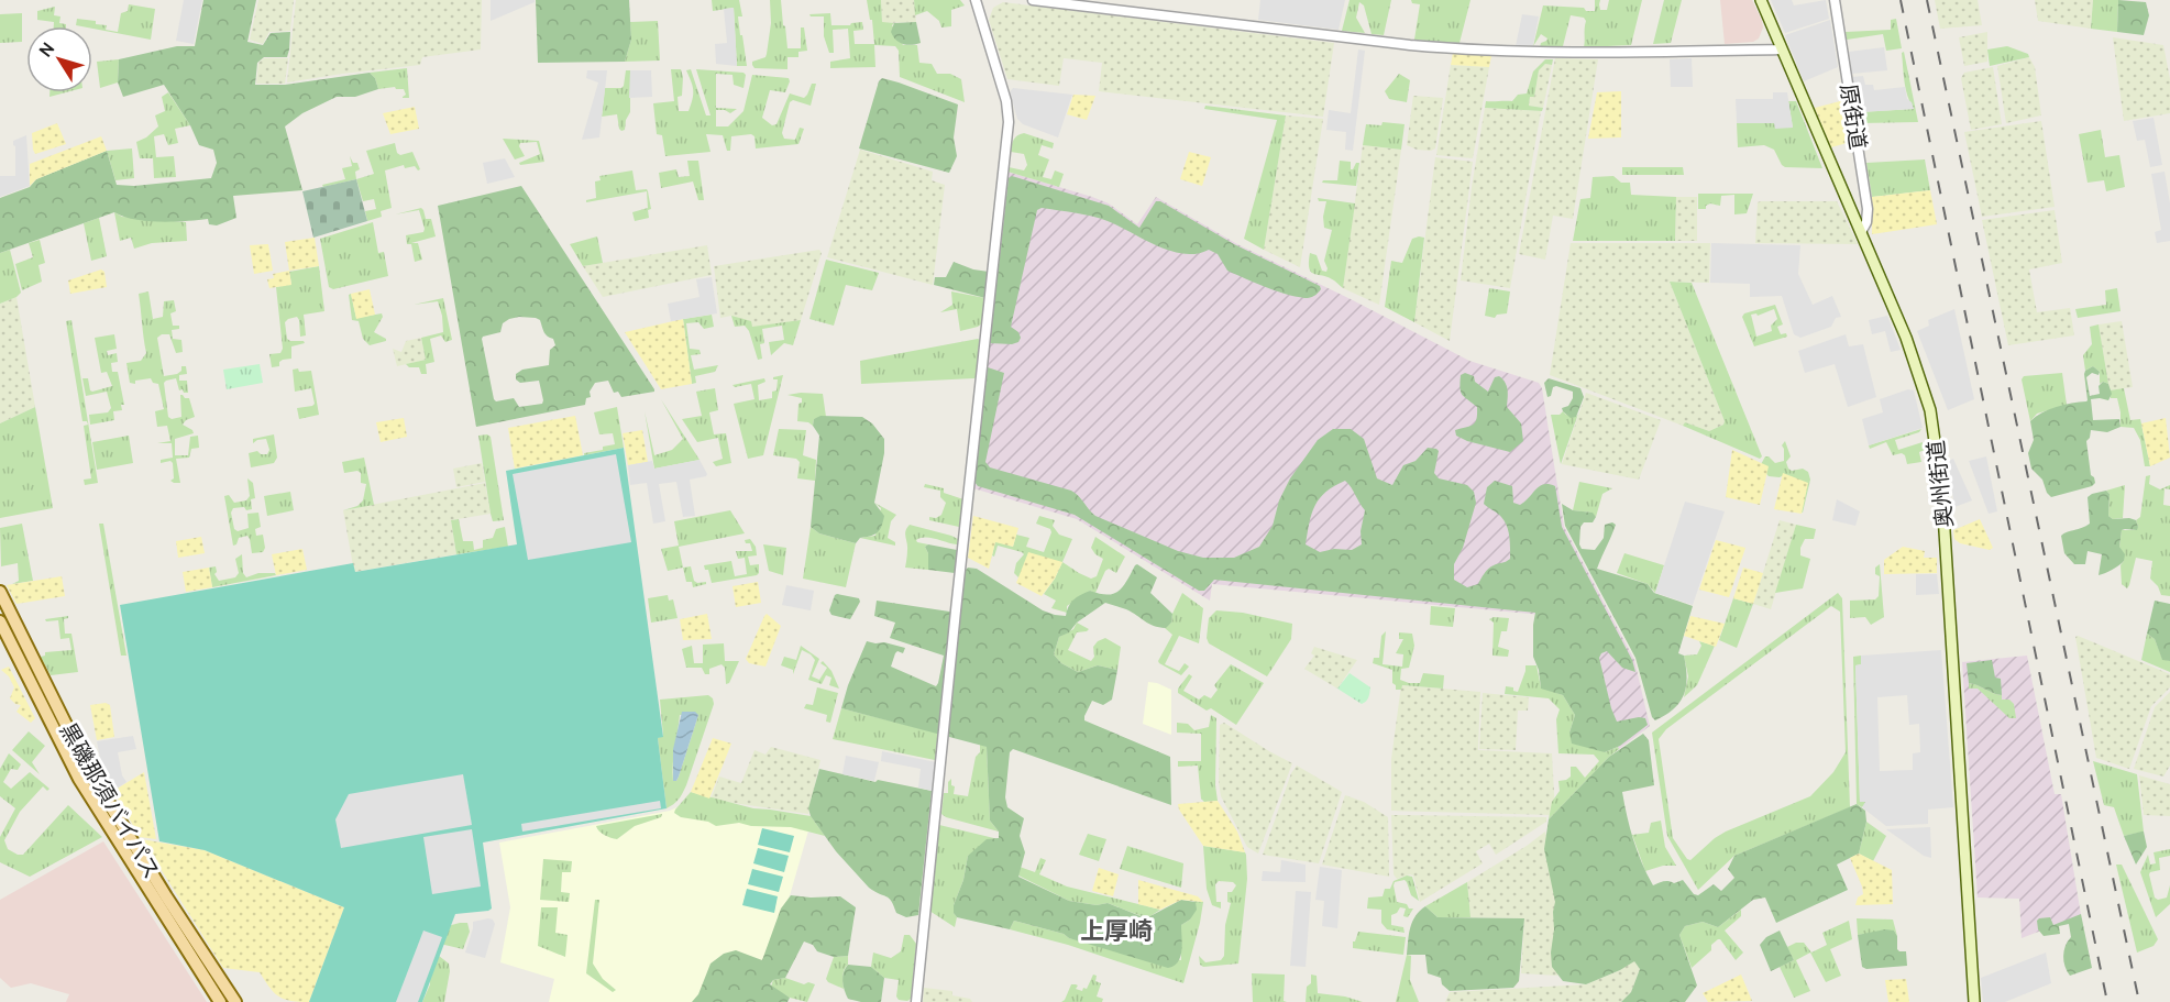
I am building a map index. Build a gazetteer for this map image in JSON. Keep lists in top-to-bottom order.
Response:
{
  "streets": {
    "main road": ["奥州街道", "黒磯那須バイパス"],
    "street": ["原街道"]
  },
  "crossings": [
    ["原街道", "奥州街道"]
  ],
  "districts": ["上厚崎"],
  "north": "top left"
}
